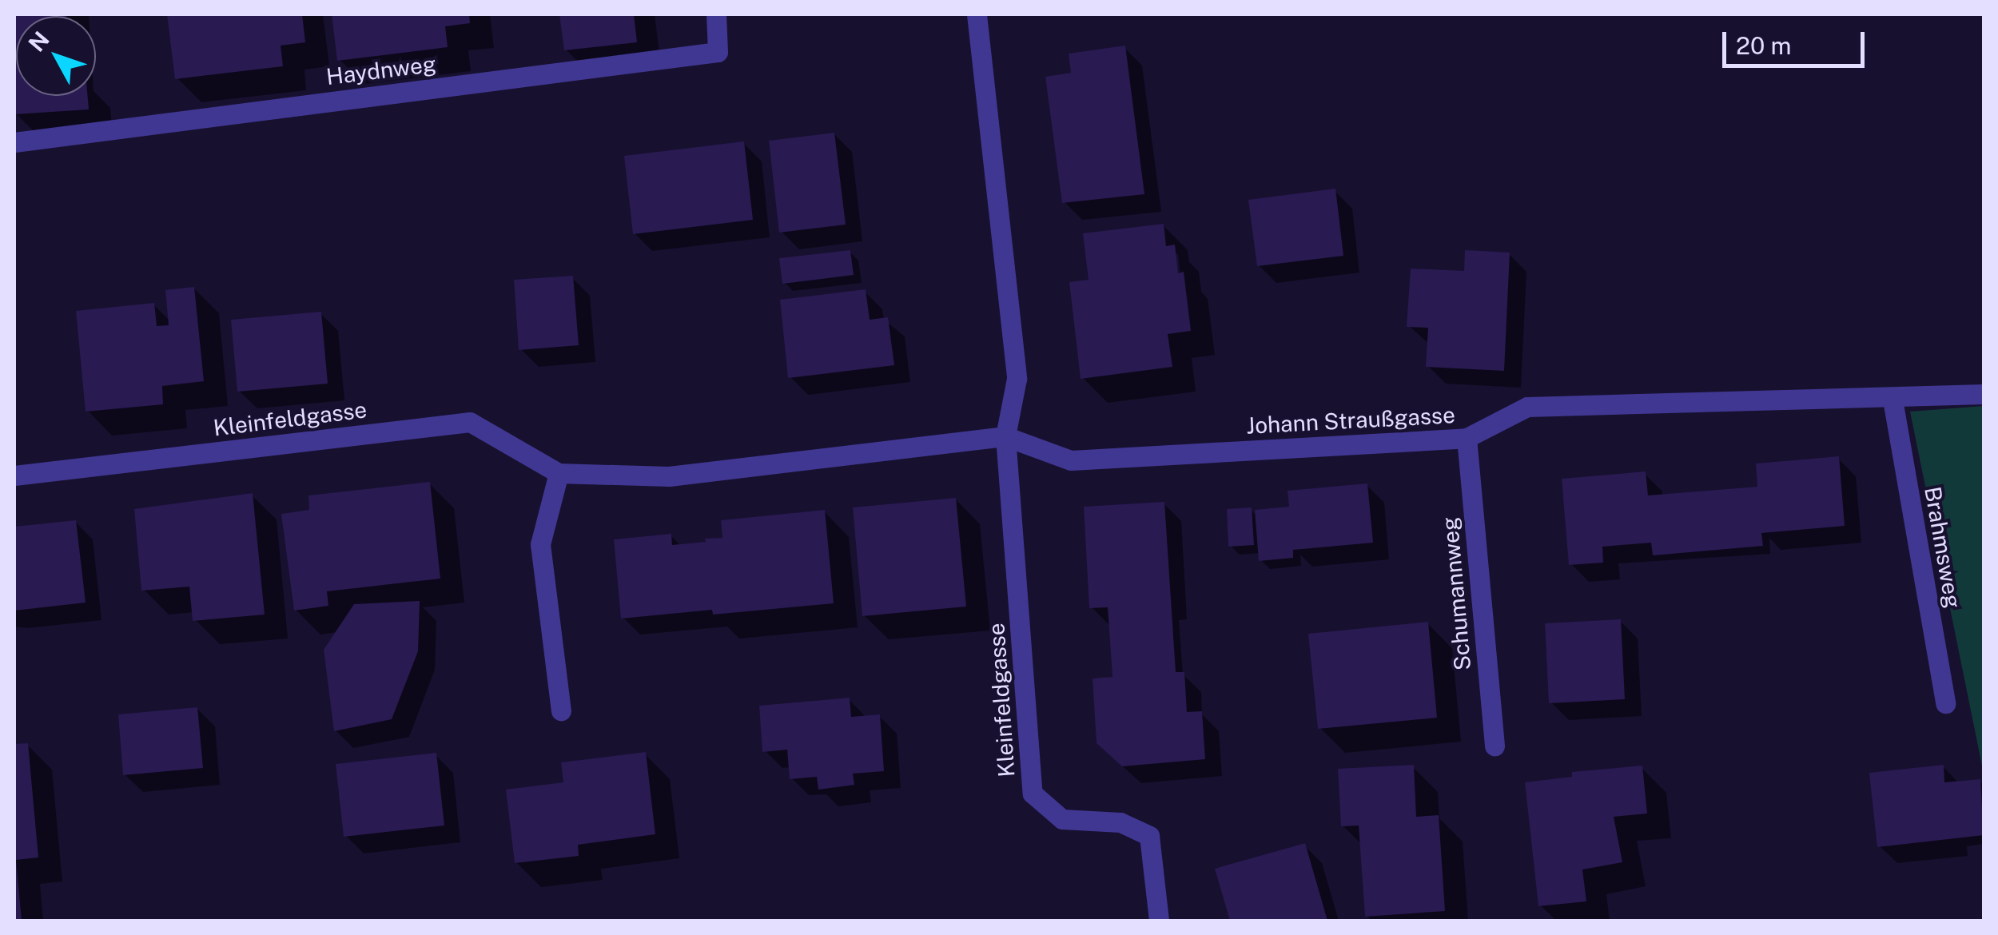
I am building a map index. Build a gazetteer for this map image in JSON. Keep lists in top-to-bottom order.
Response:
{
  "streets": {
    "street": [
      "Haydnweg",
      "Kleinfeldgasse",
      "Johann Straußgasse",
      "Brahmsweg",
      "Schumannweg"
    ]
  },
  "crossings": [
    ["Kleinfeldgasse", "Johann Straußgasse"],
    ["Johann Straußgasse", "Brahmsweg"],
    ["Johann Straußgasse", "Schumannweg"]
  ],
  "scale_bar": "20 m",
  "north": "top left"
}
